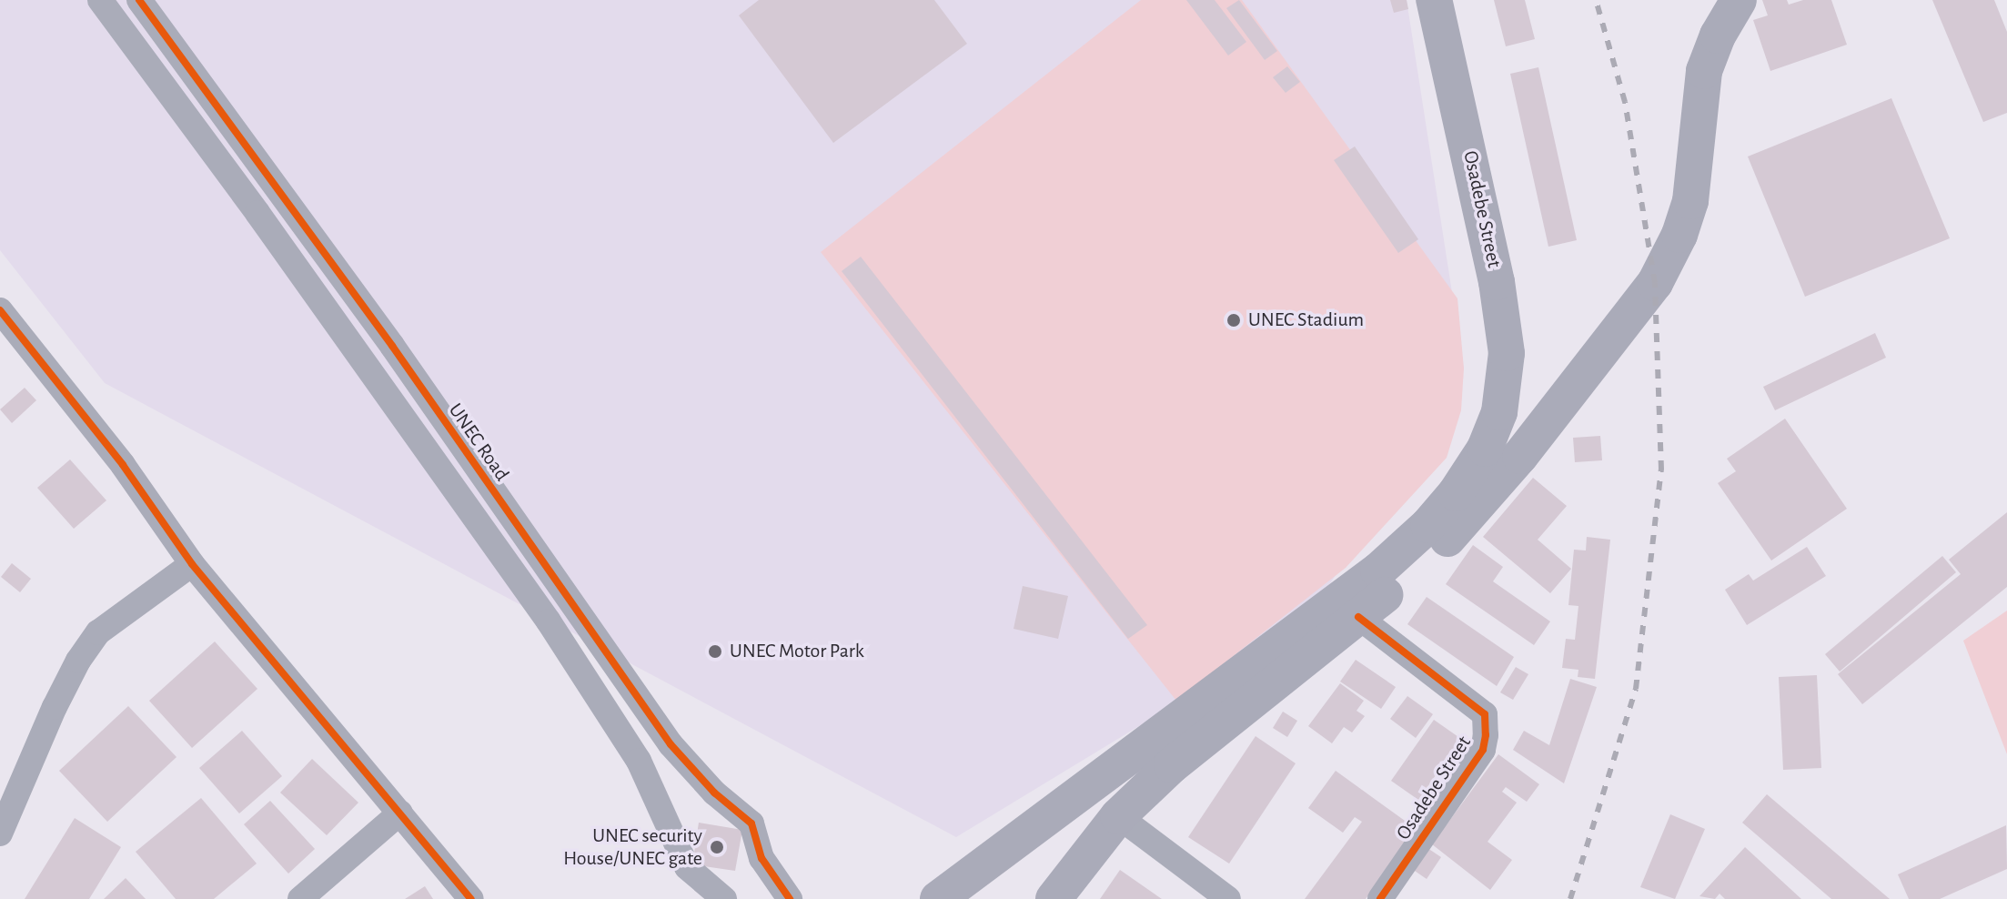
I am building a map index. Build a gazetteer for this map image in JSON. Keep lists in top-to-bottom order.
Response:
{
  "streets": {
    "main road": ["Osadebe Street"],
    "street": ["UNEC Road"]
  },
  "places": ["UNEC Stadium", "UNEC Motor Park", "UNEC security House/UNEC gate"]
}
